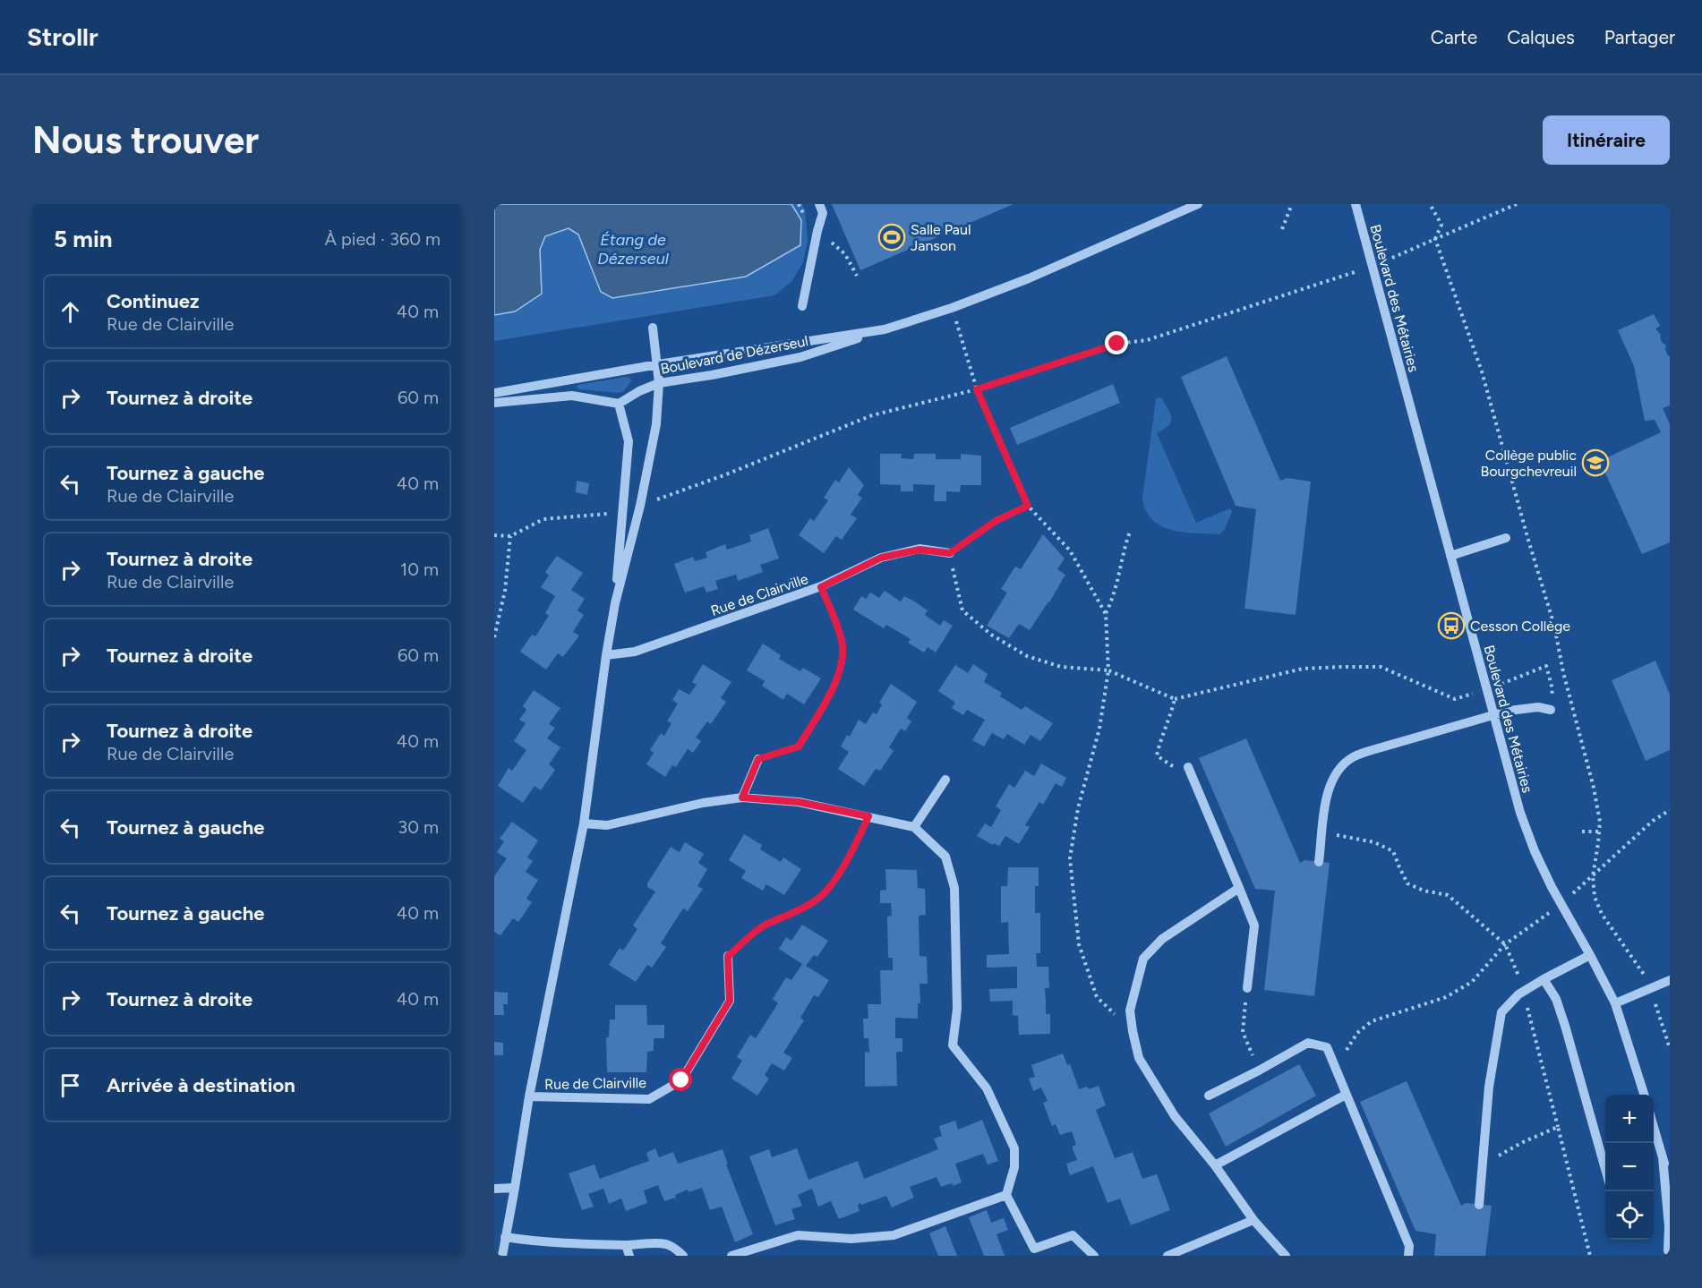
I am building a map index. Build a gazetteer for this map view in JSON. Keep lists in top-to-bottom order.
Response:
{
  "streets": {
    "street": ["Boulevard des Métairies", "Boulevard de Dézerseul", "Rue de Clairville"]
  },
  "crossings": [
    ["Boulevard de Dézerseul", "Rue de Clairville"]
  ],
  "water": ["Étang de Dézerseul"],
  "places": {
    "sports": ["Salle Paul Janson"],
    "school or university": ["Collège public Bourgchevreuil"],
    "bus stop": ["Cesson Collège"]
  },
  "page": {
    "header": "Strollr",
    "nav": ["Carte", "Calques", "Partager"],
    "buttons": "Itinéraire",
    "title": "Nous trouver",
    "heading": ["5 min", "À pied · 360 m"],
    "list": [
      ["Continuez", "Rue de Clairville", "40 m"],
      ["Tournez à droite", "60 m"],
      ["Tournez à gauche", "Rue de Clairville", "40 m"],
      ["Tournez à droite", "Rue de Clairville", "10 m"],
      ["Tournez à droite", "60 m"],
      ["Tournez à droite", "Rue de Clairville", "40 m"],
      ["Tournez à gauche", "30 m"],
      ["Tournez à gauche", "40 m"],
      ["Tournez à droite", "40 m"],
      "Arrivée à destination"
    ],
    "map_buttons": ["+", "−"]
  }
}
